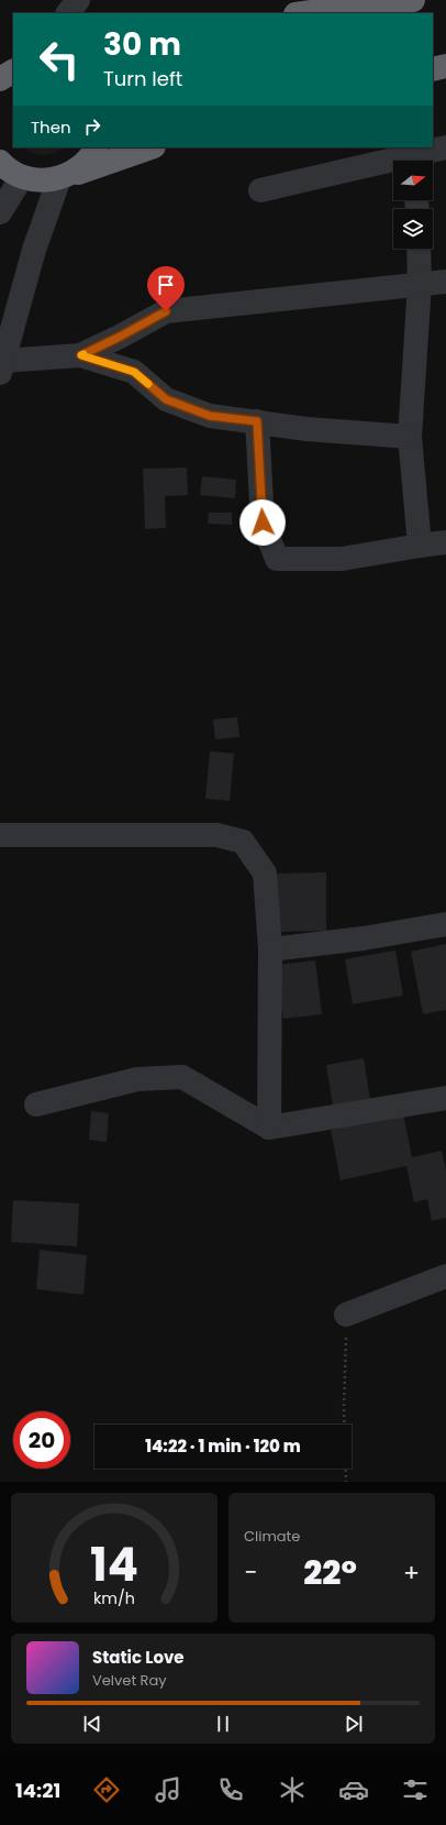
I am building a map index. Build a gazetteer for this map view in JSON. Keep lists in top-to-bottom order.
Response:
{
  "north": "right",
  "page": {
    "turn": ["30 m", "Turn left"],
    "then": "Then",
    "limit": "20",
    "trip": "14:22 · 1 min · 120 m",
    "tile": "Climate",
    "heat": ["−", "22°", "+"],
    "song": ["Static Love", "Velvet Ray"],
    "tabs": "14:21",
    "gauge": ["14", "km/h"]
  }
}
